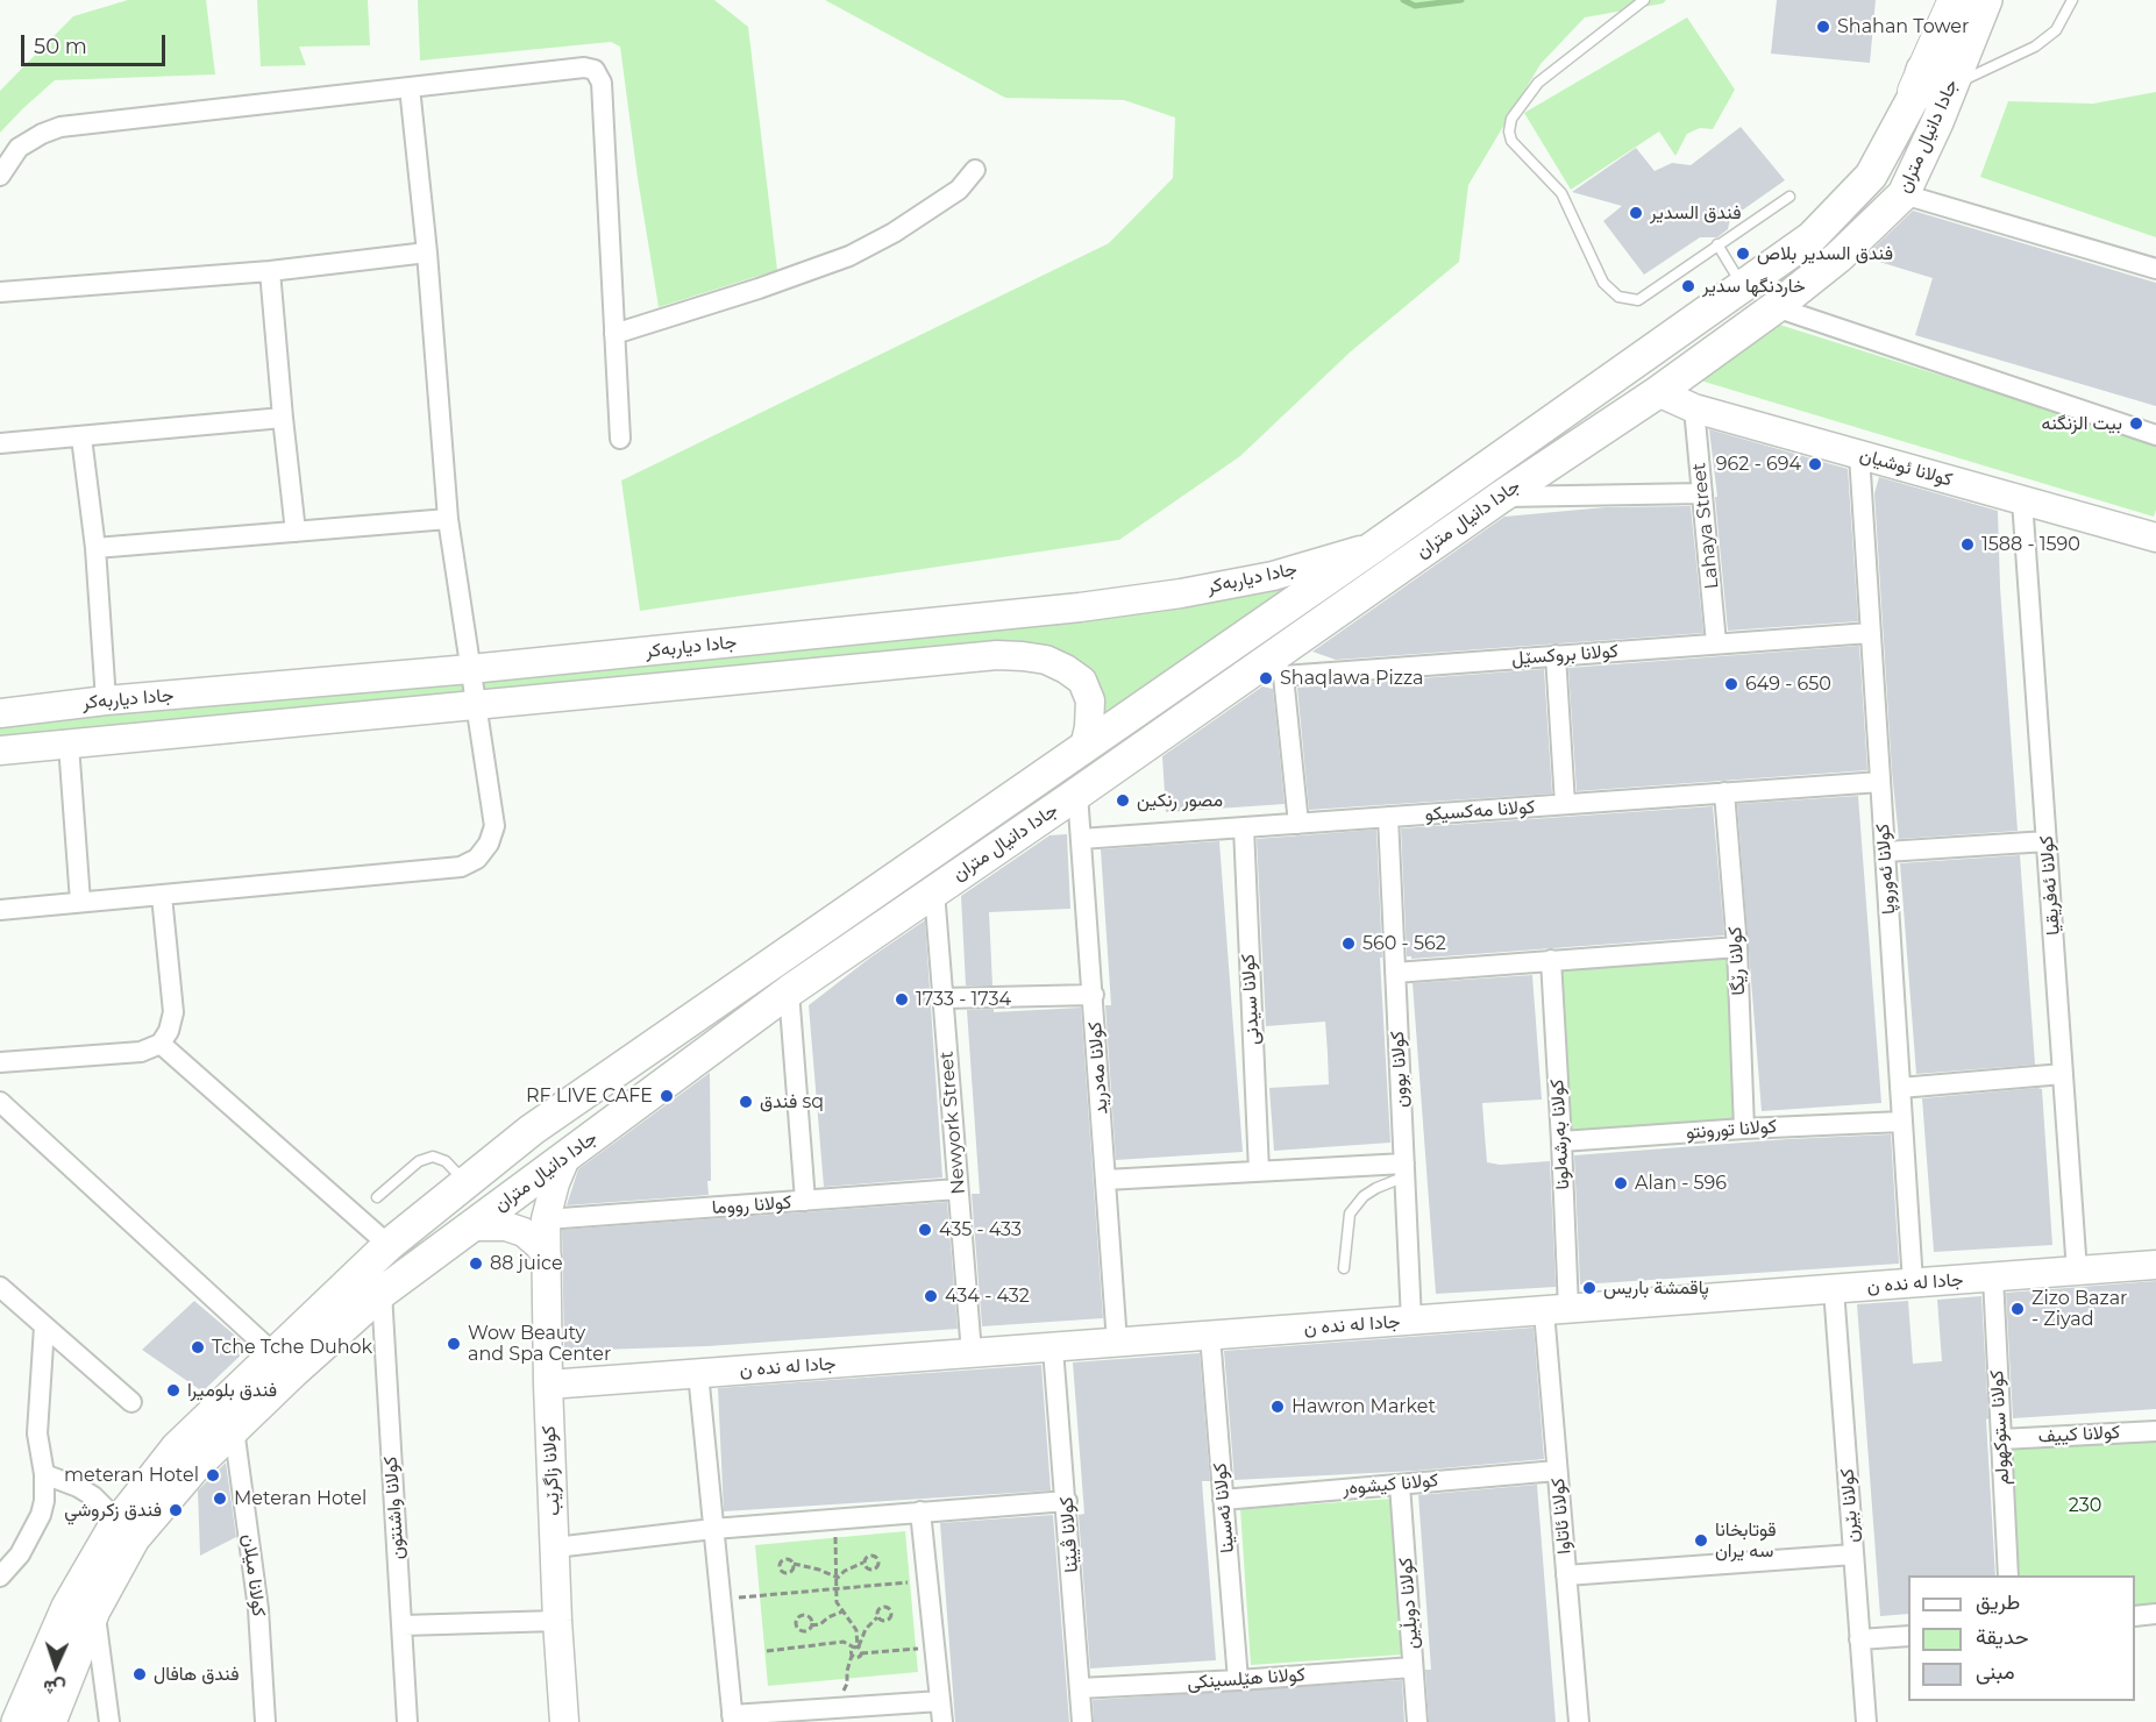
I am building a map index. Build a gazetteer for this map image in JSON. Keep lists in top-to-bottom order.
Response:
{
  "streets": {
    "main road": ["جادا دانيال متران"],
    "street": [
      "كولانا ئوشيان",
      "Lahaya Street",
      "جادا دیاربه‌كر",
      "كولانا بروکسێل",
      "كولانا مەکسیکو",
      "كولانا ئه‌وروپا",
      "كولانا ئه‌فریقیا",
      "كولانا رێگا",
      "كولانا سيدنى",
      "كولانا مه‌درید",
      "كولانا بوون",
      "Newyork Street",
      "كولانا تورونتو",
      "كولانا به‌رشه‌لونا",
      "كولانا رووما",
      "جادا له نده ن",
      "كولانا ستوكهولم",
      "كولانا كييف",
      "كولانا زاگرێب",
      "كولانا كیشوه‌ر",
      "كولانا بێرن",
      "كولانا واشنتون",
      "كولانا ئەسینا",
      "كولانا ئاتاوا",
      "كولانا ڤیێنا",
      "كولانا ميلان",
      "كولانا دوبڵین",
      "كولانا ھێلسینکی"
    ]
  },
  "crossings": [
    ["جادا دانيال متران", "كولانا ئوشيان"],
    ["جادا دانيال متران", "جادا دیاربه‌كر"],
    ["جادا دانيال متران", "كولانا بروکسێل"],
    ["جادا دانيال متران", "كولانا مه‌درید"],
    ["جادا دانيال متران", "Newyork Street"],
    ["جادا دانيال متران", "كولانا زاگرێب"],
    ["جادا دانيال متران", "كولانا واشنتون"],
    ["جادا دانيال متران", "كولانا ميلان"],
    ["كولانا ئوشيان", "Lahaya Street"],
    ["كولانا ئوشيان", "كولانا ئه‌وروپا"],
    ["كولانا ئوشيان", "كولانا ئه‌فریقیا"],
    ["Lahaya Street", "كولانا بروکسێل"],
    ["كولانا بروکسێل", "كولانا ئه‌وروپا"],
    ["كولانا مەکسیکو", "كولانا ئه‌وروپا"],
    ["كولانا مەکسیکو", "كولانا رێگا"],
    ["كولانا مەکسیکو", "كولانا سيدنى"],
    ["كولانا مەکسیکو", "كولانا مه‌درید"],
    ["كولانا مەکسیکو", "كولانا بوون"],
    ["كولانا ئه‌وروپا", "كولانا تورونتو"],
    ["كولانا ئه‌وروپا", "جادا له نده ن"],
    ["كولانا ئه‌فریقیا", "جادا له نده ن"],
    ["كولانا رێگا", "كولانا تورونتو"],
    ["كولانا مه‌درید", "جادا له نده ن"],
    ["كولانا بوون", "جادا له نده ن"],
    ["Newyork Street", "كولانا رووما"],
    ["Newyork Street", "جادا له نده ن"],
    ["كولانا تورونتو", "كولانا به‌رشه‌لونا"],
    ["كولانا به‌رشه‌لونا", "جادا له نده ن"],
    ["كولانا به‌رشه‌لونا", "كولانا ئاتاوا"],
    ["كولانا رووما", "كولانا زاگرێب"],
    ["جادا له نده ن", "كولانا ستوكهولم"],
    ["جادا له نده ن", "كولانا زاگرێب"],
    ["جادا له نده ن", "كولانا بێرن"],
    ["جادا له نده ن", "كولانا ئەسینا"],
    ["جادا له نده ن", "كولانا ئاتاوا"],
    ["جادا له نده ن", "كولانا ڤیێنا"],
    ["كولانا ستوكهولم", "كولانا كييف"],
    ["كولانا كیشوه‌ر", "كولانا ئەسینا"],
    ["كولانا كیشوه‌ر", "كولانا ئاتاوا"],
    ["كولانا كیشوه‌ر", "كولانا دوبڵین"],
    ["كولانا ئەسینا", "كولانا ھێلسینکی"],
    ["كولانا ڤیێنا", "كولانا ھێلسینکی"],
    ["كولانا دوبڵین", "كولانا ھێلسینکی"]
  ],
  "parks": ["230"],
  "places": [
    "Shahan Tower",
    "فندق السدير",
    "فندق السدير بلاص",
    "خاردنگها سدير",
    "بيت الزنگنه",
    "962 - 694",
    "1588 - 1590",
    "Shaqlawa Pizza",
    "649 - 650",
    "مصور رنكين",
    "560 - 562",
    "1733 - 1734",
    "RF LIVE CAFE",
    "فندق sq",
    "Alan - 596",
    "435 - 433",
    "88 juice",
    "پاقمشة باريس",
    "434 - 432",
    "Zizo Bazar - Ziyad",
    "Wow Beauty and Spa Center",
    "Tche Tche Duhok",
    "فندق بلوميرا",
    "Hawron Market",
    "meteran Hotel",
    "Meteran Hotel",
    "فندق زكروشي",
    "قوتابخانا سه يران",
    "فندق هافال"
  ],
  "legend": ["طريق", "حديقة", "مبنى"],
  "scale_bar": "50 m",
  "north": "bottom"
}
